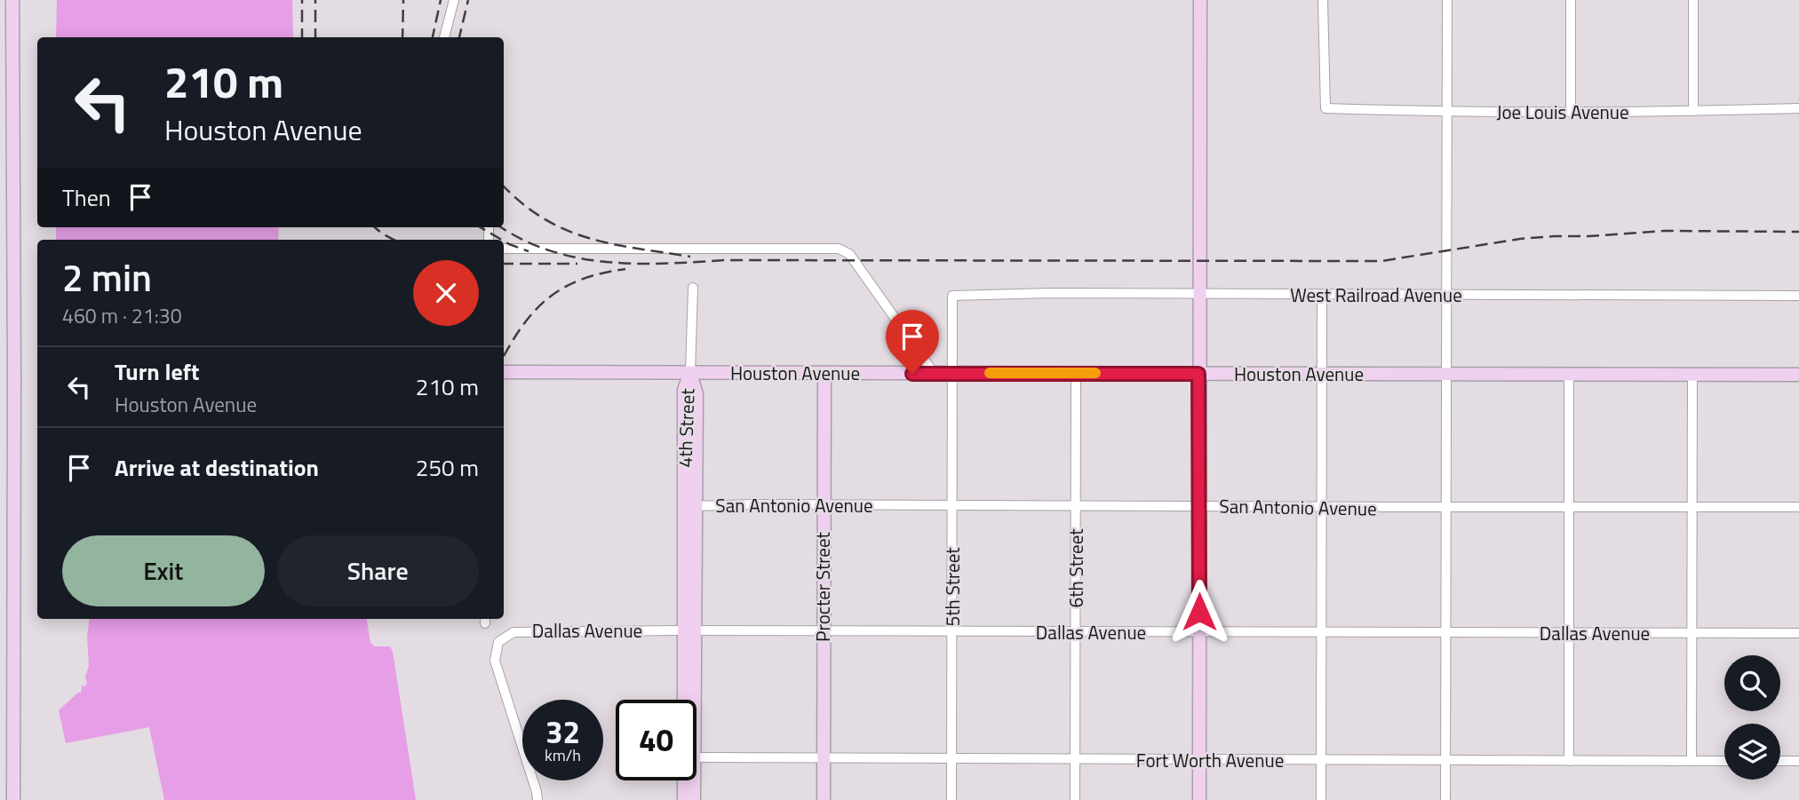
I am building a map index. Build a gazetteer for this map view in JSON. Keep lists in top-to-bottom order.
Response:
{
  "streets": {
    "street": [
      "Joe Louis Avenue",
      "West Railroad Avenue",
      "Houston Avenue",
      "4th Street",
      "San Antonio Avenue",
      "6th Street",
      "Procter Street",
      "5th Street",
      "Dallas Avenue",
      "Fort Worth Avenue"
    ]
  },
  "crossings": [
    ["West Railroad Avenue", "5th Street"],
    ["Houston Avenue", "4th Street"],
    ["Houston Avenue", "6th Street"],
    ["Houston Avenue", "Procter Street"],
    ["Houston Avenue", "5th Street"],
    ["4th Street", "San Antonio Avenue"],
    ["4th Street", "Dallas Avenue"],
    ["San Antonio Avenue", "6th Street"],
    ["San Antonio Avenue", "Procter Street"],
    ["San Antonio Avenue", "5th Street"],
    ["6th Street", "Dallas Avenue"],
    ["6th Street", "Fort Worth Avenue"],
    ["Procter Street", "Dallas Avenue"],
    ["Procter Street", "Fort Worth Avenue"],
    ["5th Street", "Dallas Avenue"],
    ["5th Street", "Fort Worth Avenue"]
  ],
  "page": {
    "turn": ["210 m", "Houston Avenue"],
    "then": "Then",
    "heading": ["2 min", "460 m · 21:30"],
    "list": [
      {
        "name": "Turn left",
        "note": "Houston Avenue",
        "value": "210 m"
      },
      {
        "name": "Arrive at destination",
        "value": "250 m"
      }
    ],
    "buttons": ["Exit", "Share"],
    "speed": "32 km/h",
    "limit": "40"
  }
}
